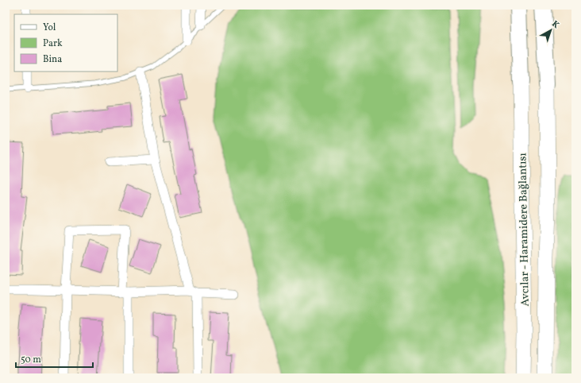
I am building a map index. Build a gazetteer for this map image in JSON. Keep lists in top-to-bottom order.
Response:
{
  "streets": {
    "highway": ["Avcılar - Haramidere Bağlantısı"]
  },
  "legend": ["Yol", "Park", "Bina"],
  "scale_bar": "50 m",
  "north": "top right"
}
